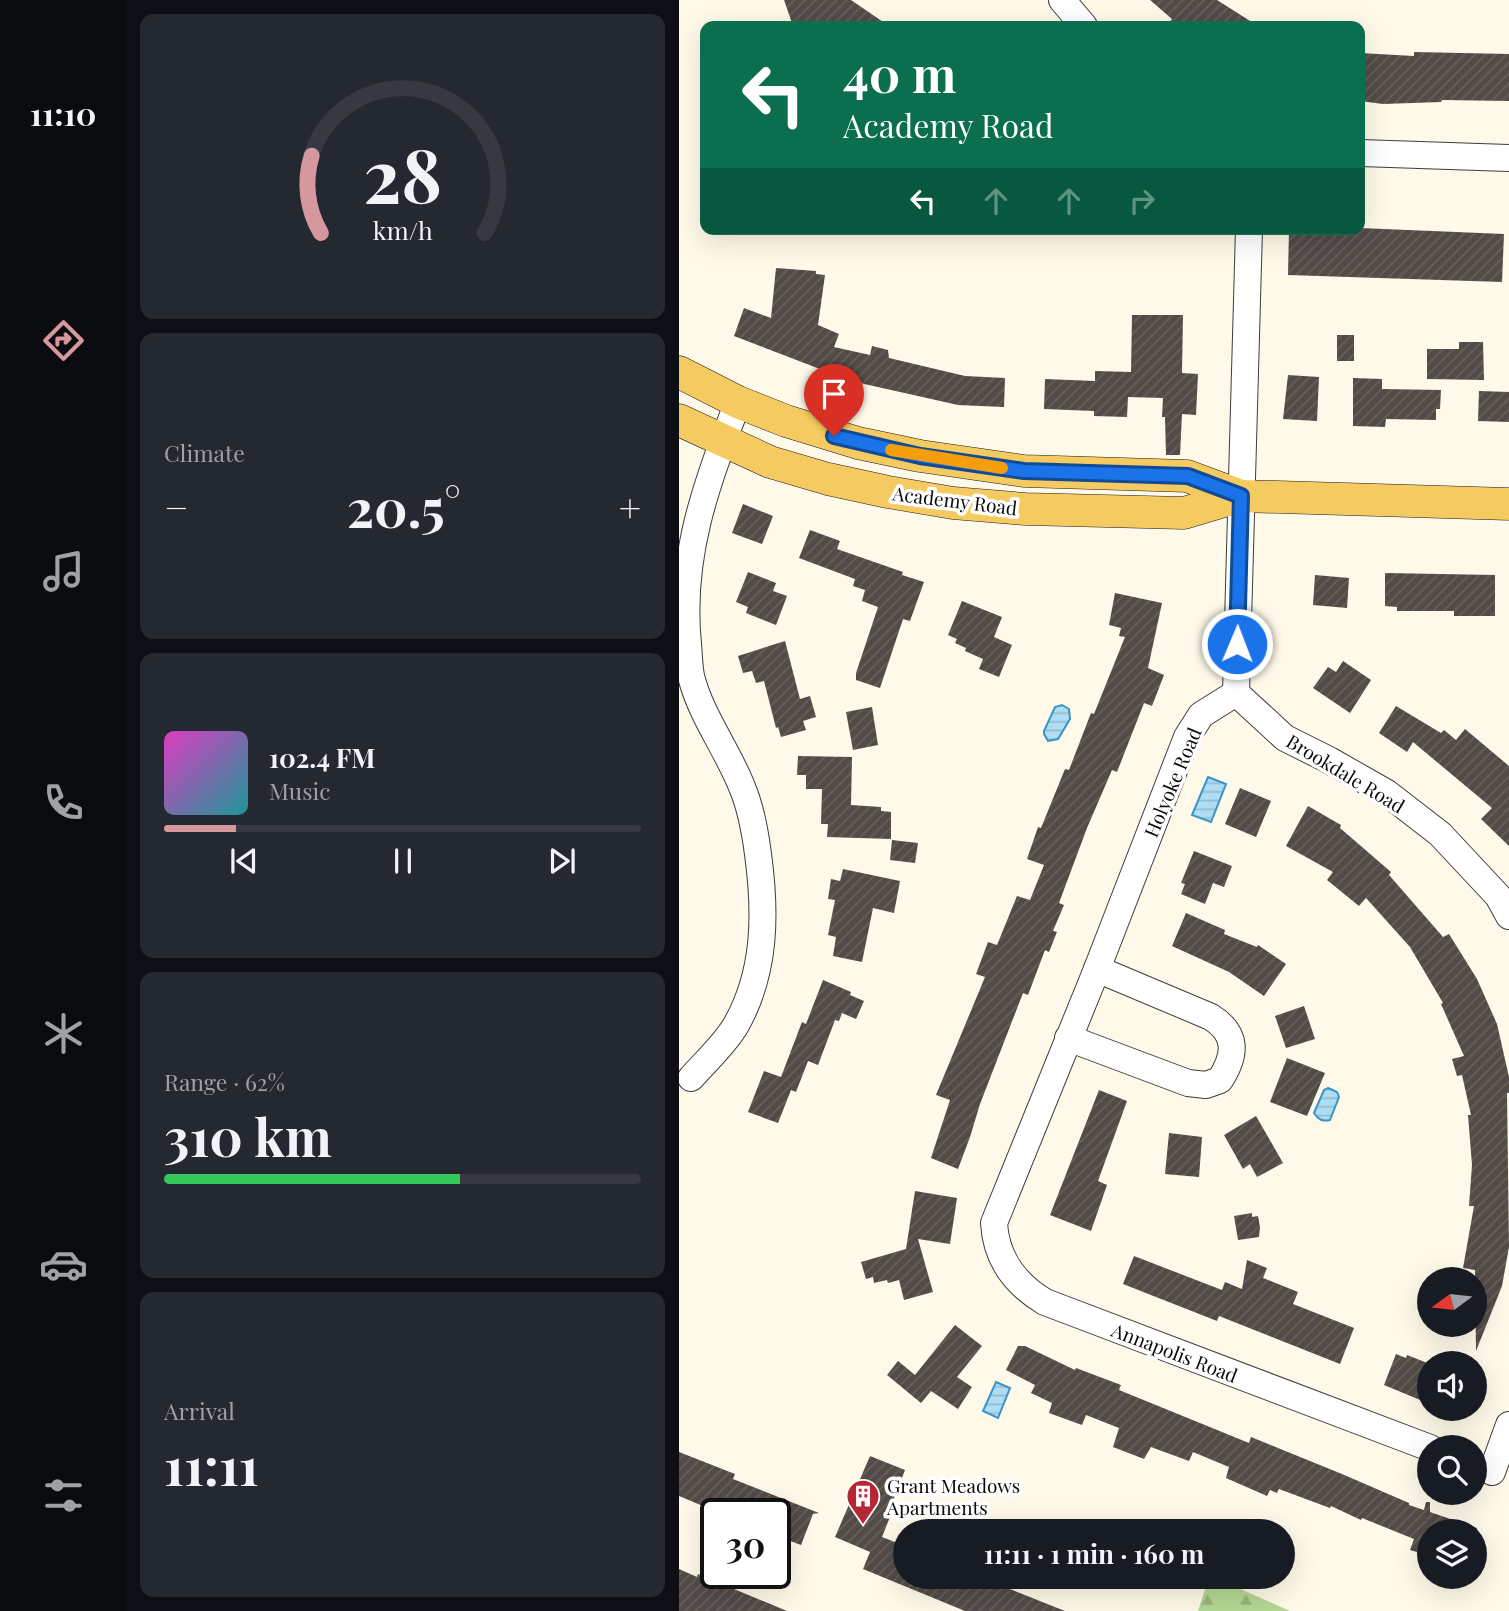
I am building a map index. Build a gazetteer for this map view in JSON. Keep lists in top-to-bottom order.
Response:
{
  "streets": {
    "main road": ["Academy Road"],
    "street": ["Brookdale Road", "Holyoke Road", "Annapolis Road"]
  },
  "crossings": [
    ["Brookdale Road", "Holyoke Road"],
    ["Holyoke Road", "Annapolis Road"]
  ],
  "places": {
    "building": ["Grant Meadows Apartments"]
  },
  "north": "left",
  "page": {
    "tabs": "11:10",
    "turn": ["40 m", "Academy Road"],
    "tile": [
      "Climate",
      ["Range · 62%", "310 km"],
      ["Arrival", "11:11"]
    ],
    "heat": ["−", "20.5°", "+"],
    "song": ["102.4 FM", "Music"],
    "limit": "30",
    "trip": "11:11 · 1 min · 160 m",
    "gauge": ["28", "km/h"]
  }
}
